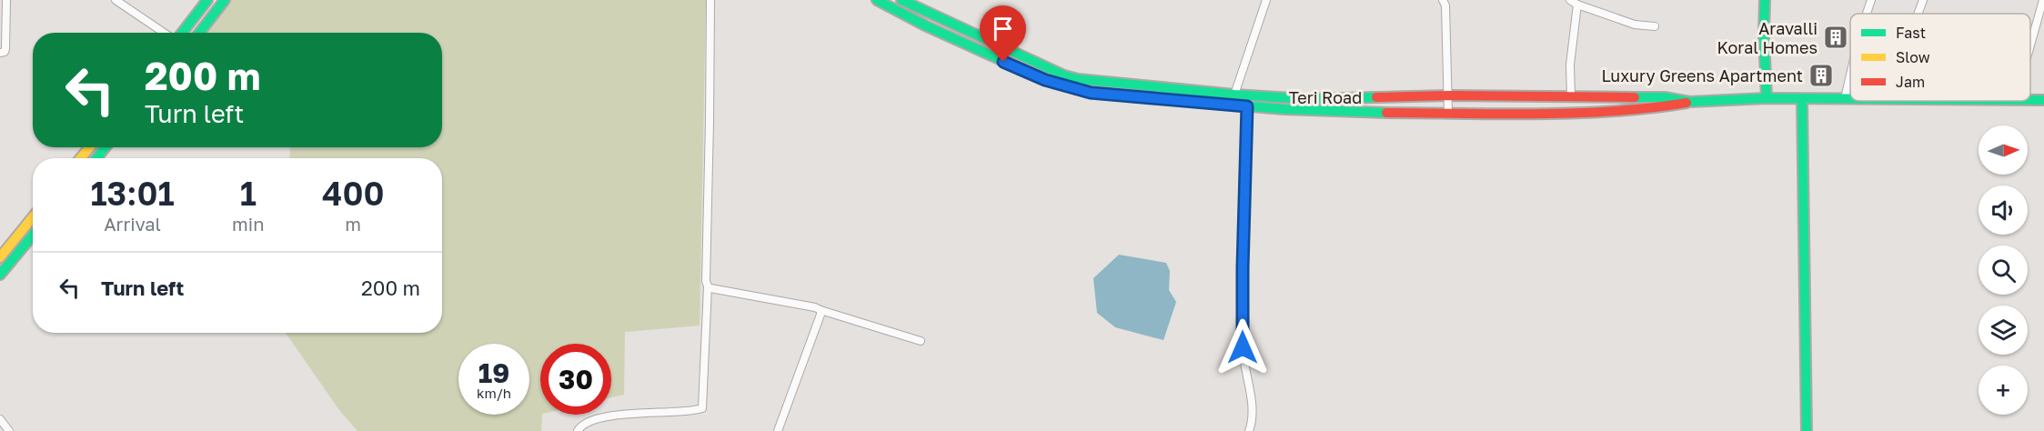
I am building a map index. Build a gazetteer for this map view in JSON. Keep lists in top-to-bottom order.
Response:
{
  "streets": {
    "street": ["Teri Road"]
  },
  "places": {
    "building": ["Aravalli Koral Homes", "Luxury Greens Apartment"]
  },
  "legend": ["Fast", "Slow", "Jam"],
  "north": "right",
  "page": {
    "turn": ["200 m", "Turn left"],
    "map_buttons": "+",
    "eta": [
      "13:01",
      "Arrival",
      "1",
      "min",
      "400",
      "m"
    ],
    "list": [
      {
        "name": "Turn left",
        "value": "200 m"
      }
    ],
    "speed": "19 km/h",
    "limit": "30"
  }
}
